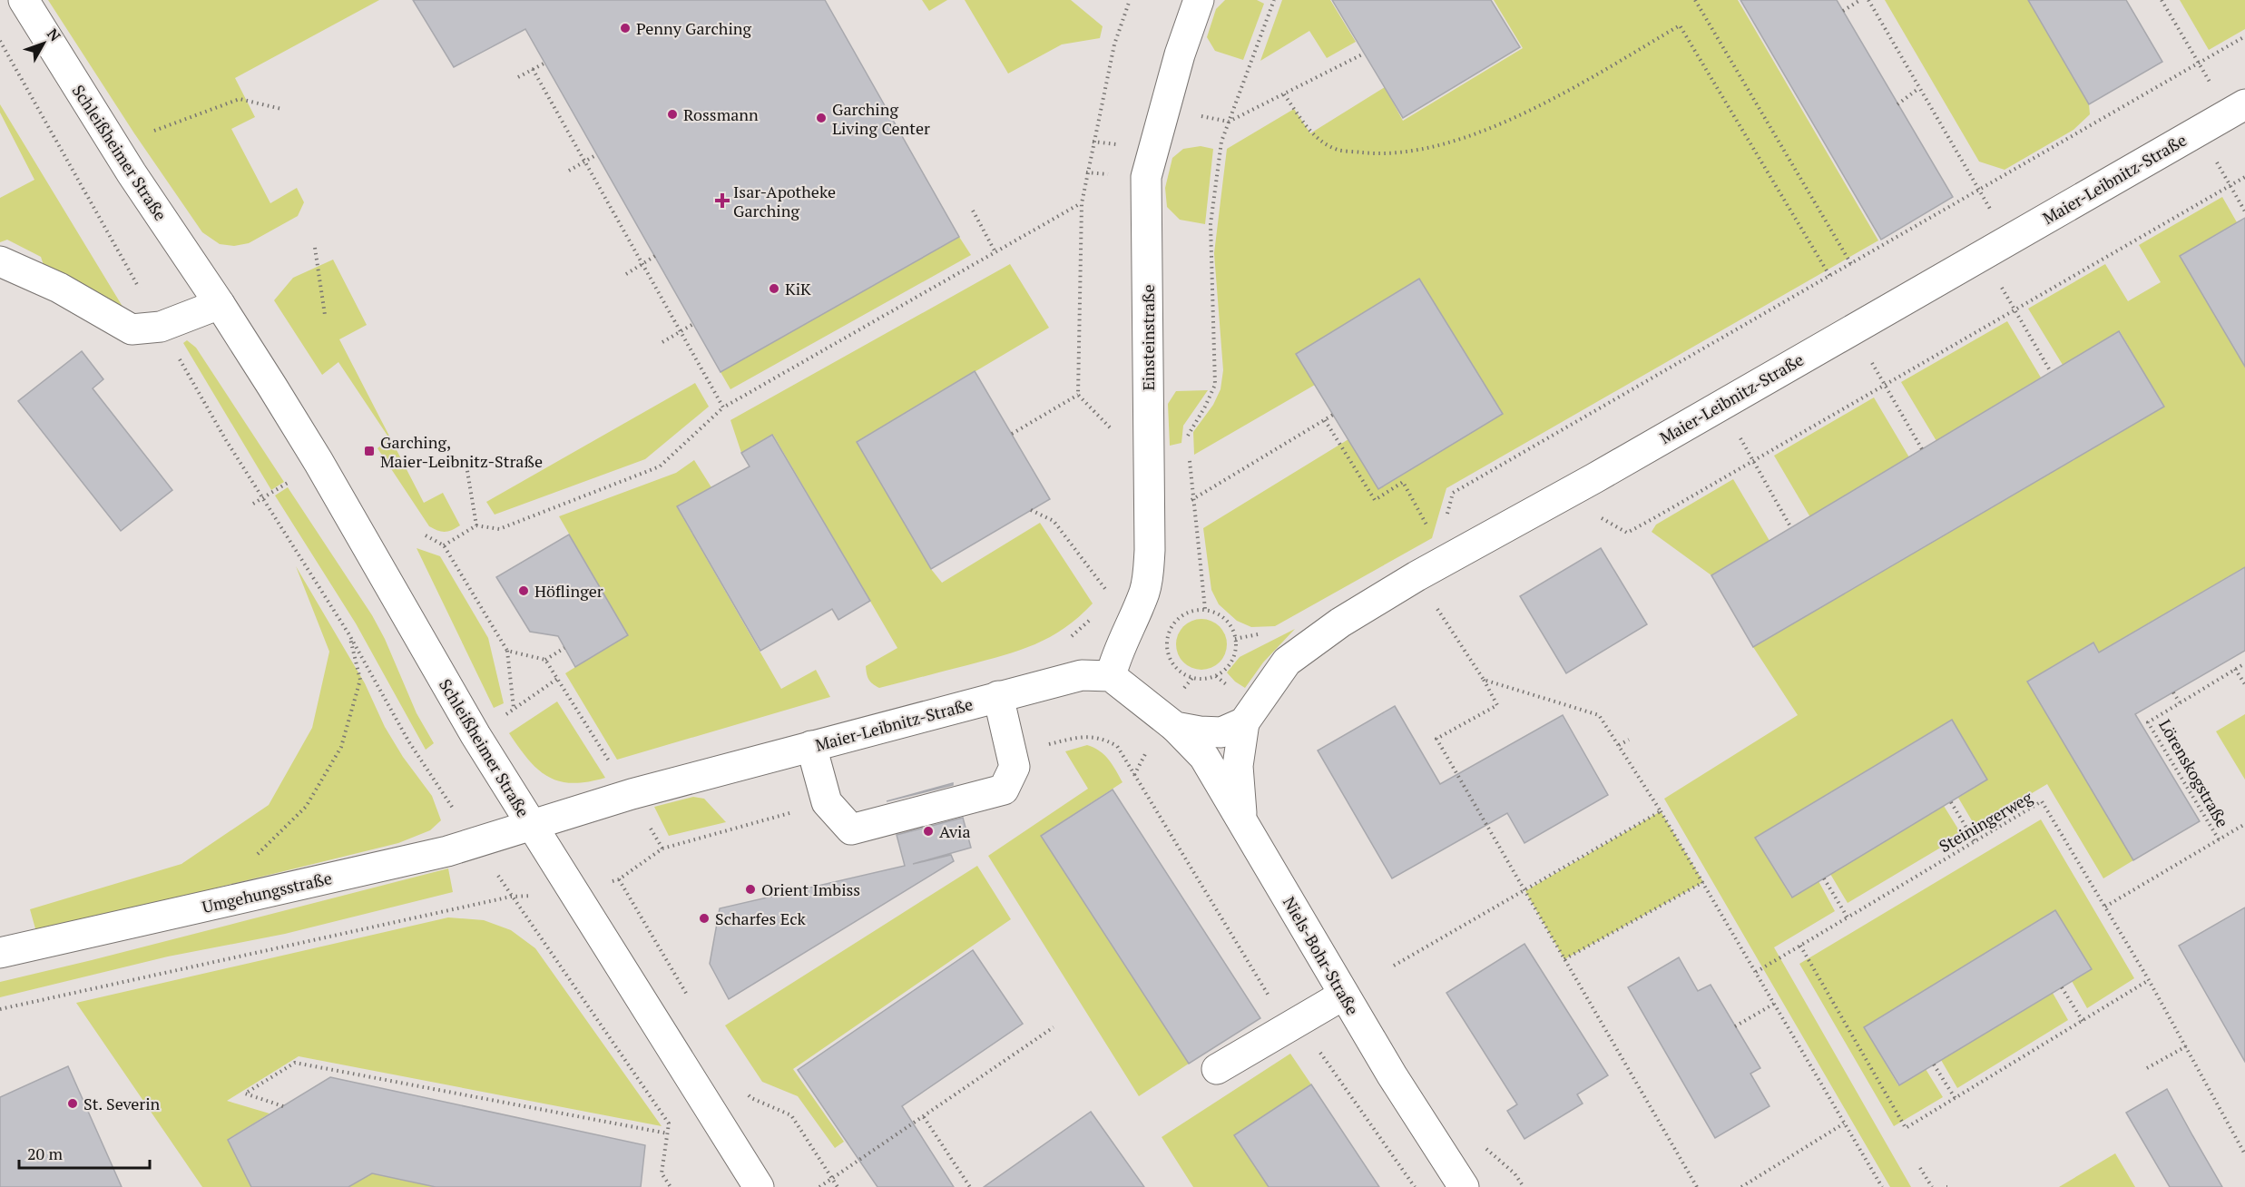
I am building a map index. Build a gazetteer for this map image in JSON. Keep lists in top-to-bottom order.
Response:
{
  "streets": {
    "street": [
      "Schleißheimer Straße",
      "Maier-Leibnitz-Straße",
      "Einsteinstraße",
      "Umgehungsstraße",
      "Niels-Bohr-Straße"
    ],
    "path": ["Lörenskogstraße", "Steiningerweg"]
  },
  "crossings": [
    ["Schleißheimer Straße", "Maier-Leibnitz-Straße"],
    ["Schleißheimer Straße", "Umgehungsstraße"],
    ["Maier-Leibnitz-Straße", "Einsteinstraße"],
    ["Maier-Leibnitz-Straße", "Umgehungsstraße"],
    ["Maier-Leibnitz-Straße", "Niels-Bohr-Straße"]
  ],
  "places": {
    "other": [
      "Penny Garching",
      "Rossmann",
      "Garching Living Center",
      "KiK",
      "Höflinger",
      "Avia",
      "Orient Imbiss",
      "Scharfes Eck",
      "St. Severin"
    ],
    "health": ["Isar-Apotheke Garching"],
    "transit": ["Garching, Maier-Leibnitz-Straße"]
  },
  "scale_bar": "20 m",
  "north": "top right"
}
